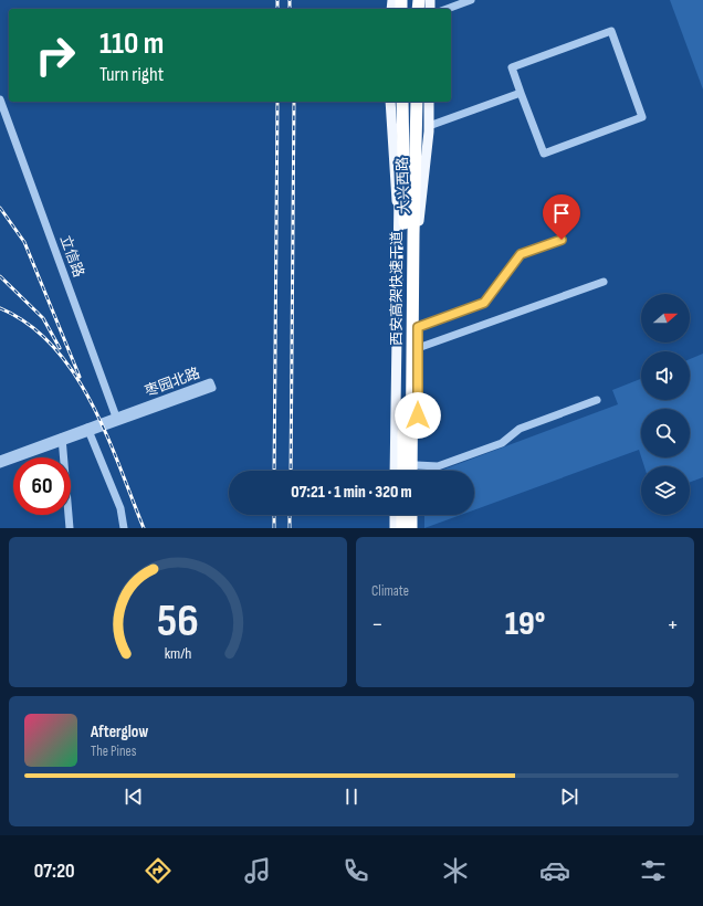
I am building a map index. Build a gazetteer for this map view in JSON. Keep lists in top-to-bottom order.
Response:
{
  "streets": {
    "highway": ["西安高架快速干道"],
    "main road": ["大兴西路"],
    "street": ["立信路", "枣园北路"]
  },
  "crossings": [
    ["大兴西路", "西安高架快速干道"],
    ["立信路", "枣园北路"]
  ],
  "north": "right",
  "page": {
    "turn": ["110 m", "Turn right"],
    "limit": "60",
    "trip": "07:21 · 1 min · 320 m",
    "tile": "Climate",
    "heat": ["−", "19°", "+"],
    "song": ["Afterglow", "The Pines"],
    "tabs": "07:20",
    "gauge": ["56", "km/h"]
  }
}
